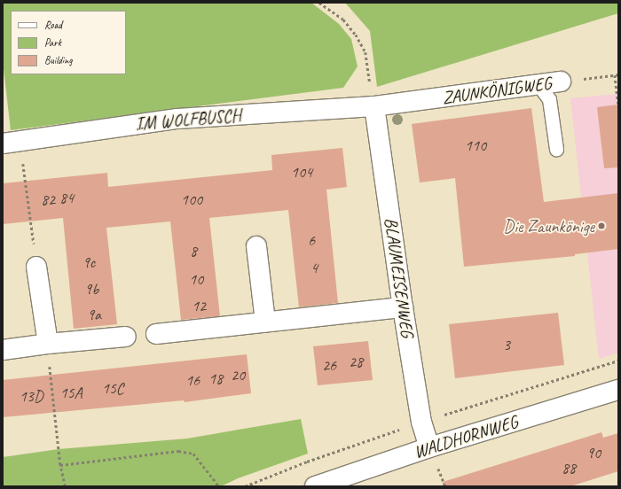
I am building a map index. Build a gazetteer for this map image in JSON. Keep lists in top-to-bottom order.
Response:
{
  "streets": {
    "street": [
      "ZAUNKÖNIGWEG",
      "IM WOLFBUSCH",
      "BLAUMEISENWEG",
      "WALDHORNWEG"
    ]
  },
  "crossings": [
    ["ZAUNKÖNIGWEG", "IM WOLFBUSCH"],
    ["ZAUNKÖNIGWEG", "BLAUMEISENWEG"],
    ["IM WOLFBUSCH", "BLAUMEISENWEG"],
    ["BLAUMEISENWEG", "WALDHORNWEG"]
  ],
  "places": ["Die Zaunkönige"],
  "house_numbers": [
    "110",
    "104",
    "84",
    "82",
    "100",
    "6",
    "8",
    "9c",
    "4",
    "10",
    "9b",
    "12",
    "9a",
    "3",
    "28",
    "26",
    "20",
    "18",
    "16",
    "15C",
    "15A",
    "13D",
    "90",
    "88"
  ],
  "legend": ["Road", "Park", "Building"]
}
